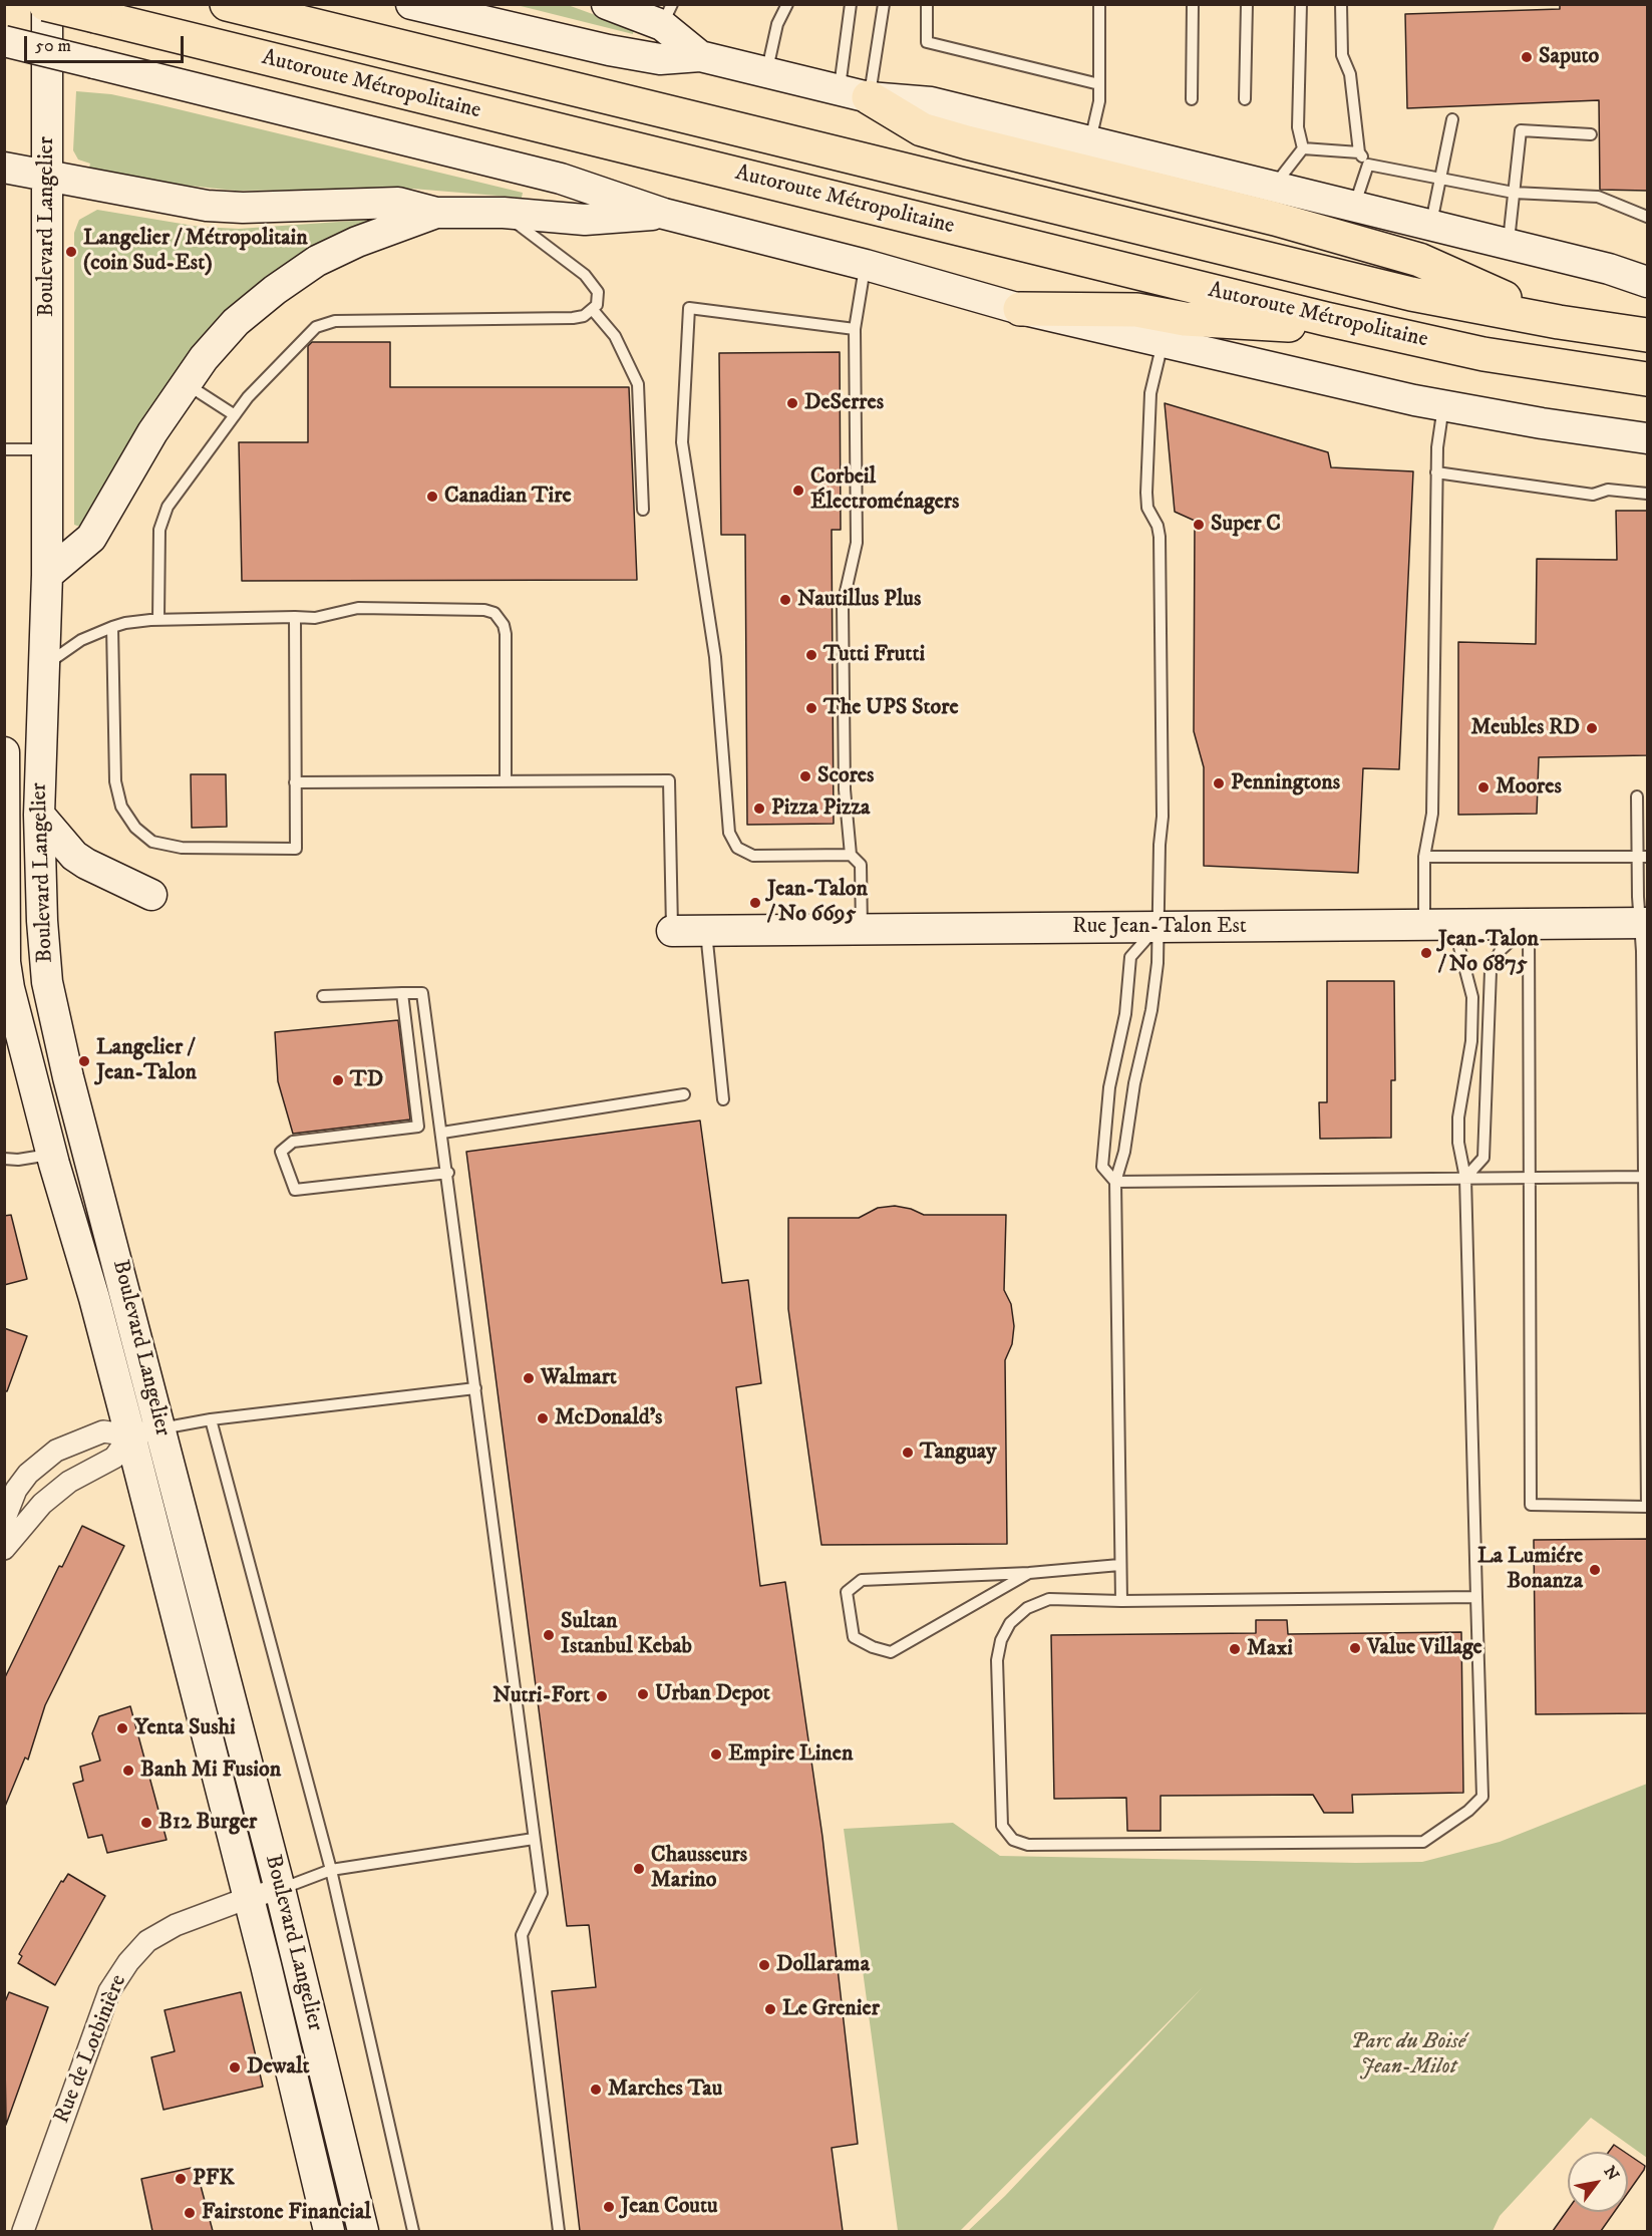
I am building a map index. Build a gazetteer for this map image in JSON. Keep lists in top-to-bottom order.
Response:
{
  "streets": {
    "highway": ["Autoroute Métropolitaine"],
    "main road": ["Boulevard Langelier", "Rue Jean-Talon Est"],
    "street": ["Rue de Lotbinière"]
  },
  "crossings": [
    ["Autoroute Métropolitaine", "Boulevard Langelier"],
    ["Boulevard Langelier", "Rue de Lotbinière"]
  ],
  "parks": ["Parc du Boisé Jean-Milot"],
  "places": [
    "Saputo",
    "Langelier / Métropolitain (coin Sud-Est)",
    "DeSerres",
    "Corbeil Électroménagers",
    "Canadian Tire",
    "Super C",
    "Nautillus Plus",
    "Tutti Frutti",
    "The UPS Store",
    "Meubles RD",
    "Scores",
    "Penningtons",
    "Moores",
    "Pizza Pizza",
    "Jean-Talon / No 6695",
    "Jean-Talon / No 6875",
    "Langelier / Jean-Talon",
    "TD",
    "Walmart",
    "McDonald's",
    "Tanguay",
    "La Lumiére Bonanza",
    "Sultan Istanbul Kebab",
    "Value Village",
    "Maxi",
    "Urban Depot",
    "Nutri-Fort",
    "Yenta Sushi",
    "Empire Linen",
    "Banh Mi Fusion",
    "B12 Burger",
    "Chausseurs Marino",
    "Dollarama",
    "Le Grenier",
    "Dewalt",
    "Marches Tau",
    "PFK",
    "Jean Coutu",
    "Fairstone Financial"
  ],
  "scale_bar": "50 m",
  "north": "top right"
}
